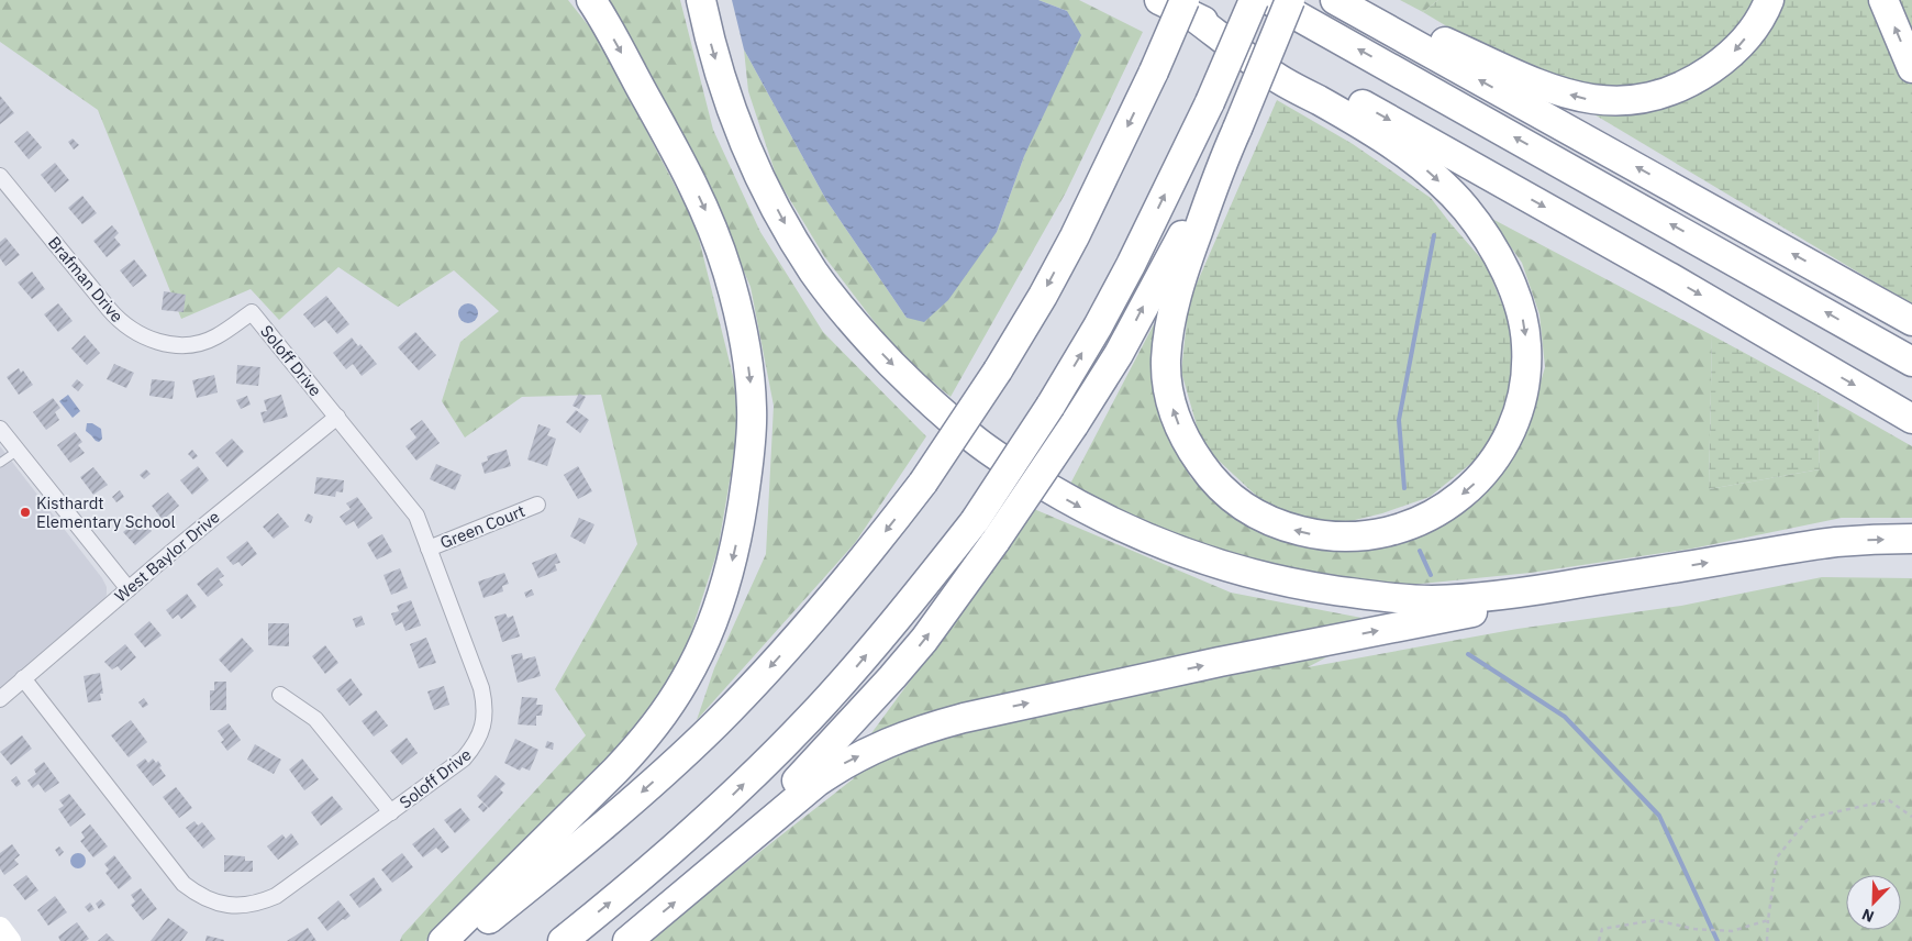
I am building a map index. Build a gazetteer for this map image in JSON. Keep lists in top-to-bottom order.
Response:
{
  "streets": {
    "street": [
      "Brafman Drive",
      "Soloff Drive",
      "Green Court",
      "West Baylor Drive"
    ]
  },
  "crossings": [
    ["Brafman Drive", "Soloff Drive"],
    ["Soloff Drive", "Green Court"],
    ["Soloff Drive", "West Baylor Drive"]
  ],
  "places": ["Kisthardt Elementary School"],
  "north": "bottom left"
}
